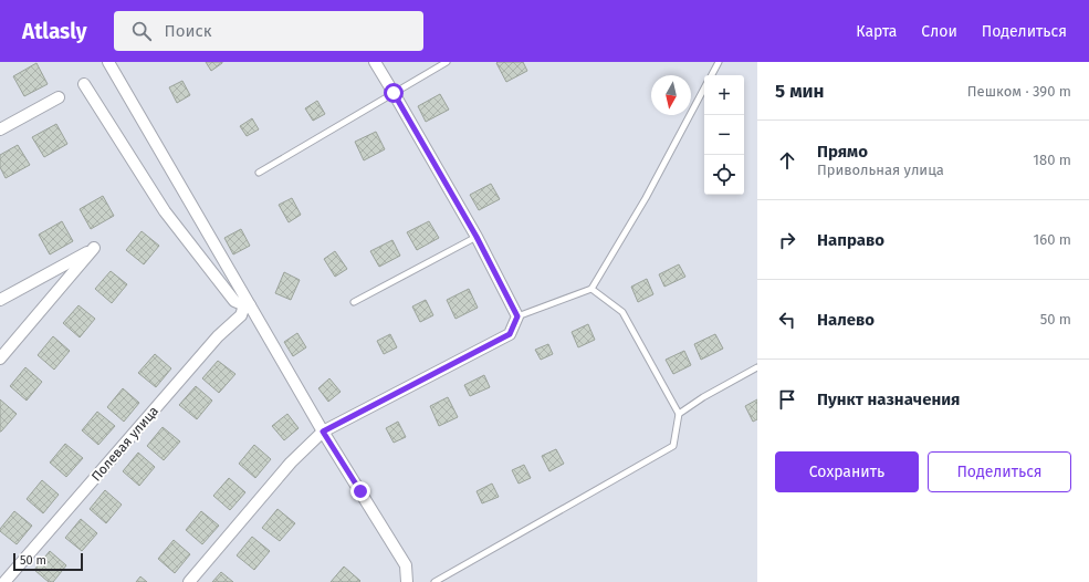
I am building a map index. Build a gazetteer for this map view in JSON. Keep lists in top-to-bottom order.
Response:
{
  "streets": {
    "street": ["Полевая улица"]
  },
  "scale_bar": "50 m",
  "north": "bottom",
  "page": {
    "header": "Atlasly",
    "search": "Поиск",
    "nav": ["Карта", "Слои", "Поделиться"],
    "heading": ["5 мин", "Пешком · 390 m"],
    "map_buttons": ["+", "−"],
    "list": [
      ["Прямо", "Привольная улица", "180 m"],
      ["Направо", "160 m"],
      ["Налево", "50 m"],
      "Пункт назначения"
    ],
    "buttons": ["Сохранить", "Поделиться"],
    "scale": "50 m"
  }
}
